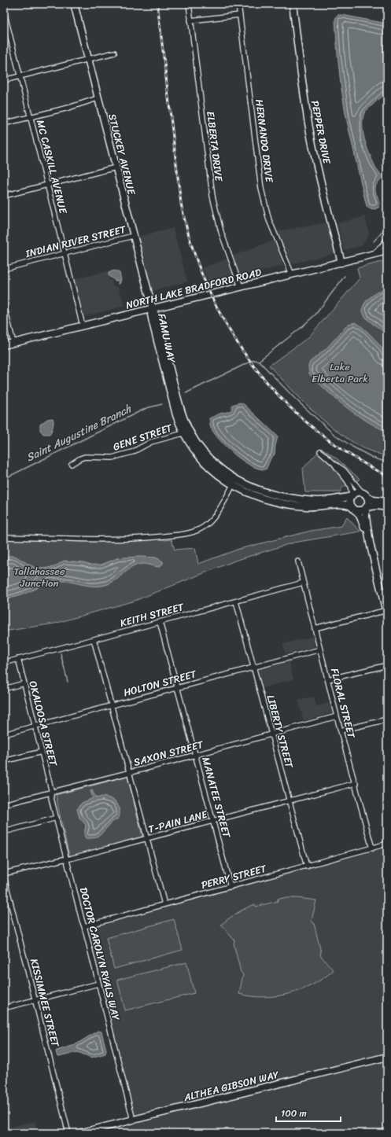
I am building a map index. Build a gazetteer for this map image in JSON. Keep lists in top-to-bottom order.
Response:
{
  "streets": {
    "street": [
      "PEPPER DRIVE",
      "HERNANDO DRIVE",
      "ELBERTA DRIVE",
      "STUCKEY AVENUE",
      "MC CASKILL AVENUE",
      "INDIAN RIVER STREET",
      "NORTH LAKE BRADFORD ROAD",
      "FAMU WAY",
      "GENE STREET",
      "KEITH STREET",
      "HOLTON STREET",
      "FLORAL STREET",
      "OKALOOSA STREET",
      "LIBERTY STREET",
      "SAXON STREET",
      "MANATEE STREET",
      "T-PAIN LANE",
      "PERRY STREET",
      "DOCTOR CAROLYN RYALS WAY",
      "KISSIMMEE STREET",
      "ALTHEA GIBSON WAY"
    ]
  },
  "crossings": [
    ["PEPPER DRIVE", "NORTH LAKE BRADFORD ROAD"],
    ["HERNANDO DRIVE", "NORTH LAKE BRADFORD ROAD"],
    ["ELBERTA DRIVE", "NORTH LAKE BRADFORD ROAD"],
    ["STUCKEY AVENUE", "INDIAN RIVER STREET"],
    ["STUCKEY AVENUE", "NORTH LAKE BRADFORD ROAD"],
    ["STUCKEY AVENUE", "FAMU WAY"],
    ["MC CASKILL AVENUE", "INDIAN RIVER STREET"],
    ["MC CASKILL AVENUE", "NORTH LAKE BRADFORD ROAD"],
    ["NORTH LAKE BRADFORD ROAD", "FAMU WAY"],
    ["FAMU WAY", "GENE STREET"],
    ["KEITH STREET", "FLORAL STREET"],
    ["KEITH STREET", "OKALOOSA STREET"],
    ["KEITH STREET", "LIBERTY STREET"],
    ["KEITH STREET", "MANATEE STREET"],
    ["HOLTON STREET", "FLORAL STREET"],
    ["HOLTON STREET", "OKALOOSA STREET"],
    ["HOLTON STREET", "LIBERTY STREET"],
    ["HOLTON STREET", "MANATEE STREET"],
    ["FLORAL STREET", "SAXON STREET"],
    ["FLORAL STREET", "T-PAIN LANE"],
    ["FLORAL STREET", "PERRY STREET"],
    ["OKALOOSA STREET", "SAXON STREET"],
    ["OKALOOSA STREET", "DOCTOR CAROLYN RYALS WAY"],
    ["LIBERTY STREET", "SAXON STREET"],
    ["LIBERTY STREET", "T-PAIN LANE"],
    ["LIBERTY STREET", "PERRY STREET"],
    ["SAXON STREET", "MANATEE STREET"],
    ["SAXON STREET", "DOCTOR CAROLYN RYALS WAY"],
    ["MANATEE STREET", "T-PAIN LANE"],
    ["MANATEE STREET", "PERRY STREET"],
    ["T-PAIN LANE", "DOCTOR CAROLYN RYALS WAY"],
    ["PERRY STREET", "DOCTOR CAROLYN RYALS WAY"],
    ["DOCTOR CAROLYN RYALS WAY", "ALTHEA GIBSON WAY"]
  ],
  "water": ["Saint Augustine Branch"],
  "parks": ["Lake Elberta Park", "Tallahassee Junction"],
  "scale_bar": "100 m"
}
